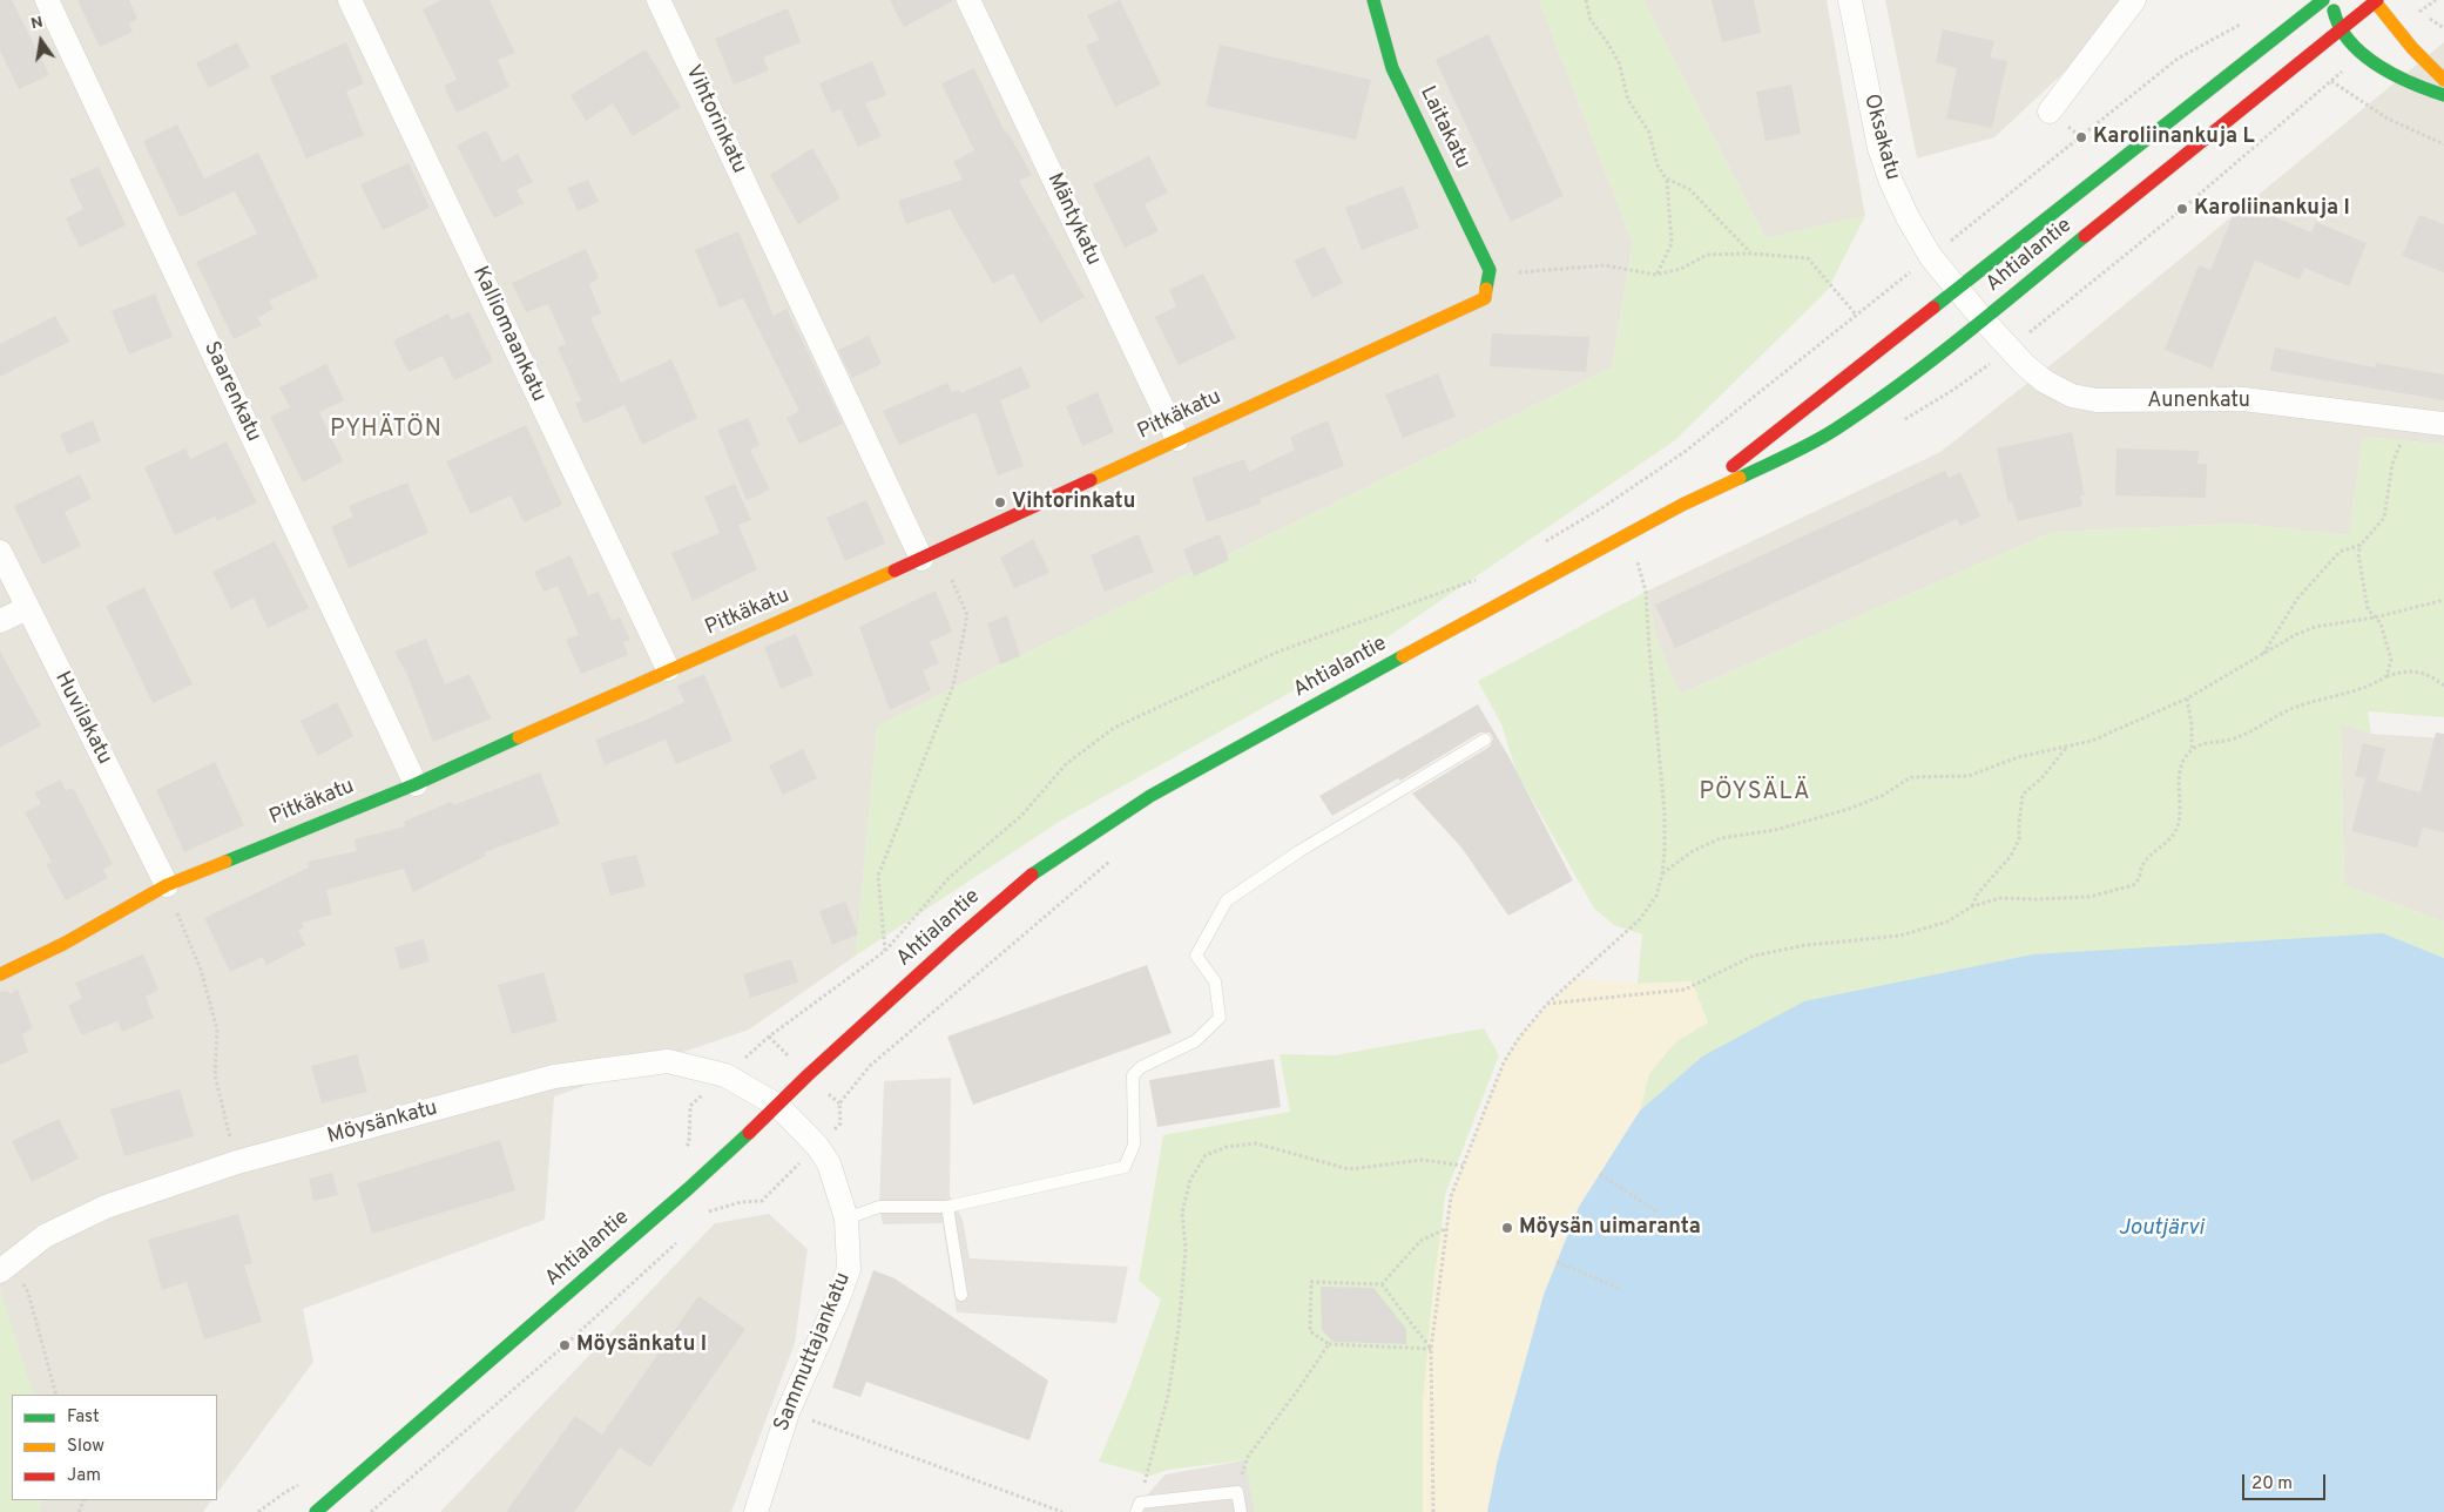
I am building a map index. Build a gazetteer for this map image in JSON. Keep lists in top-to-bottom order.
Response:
{
  "streets": {
    "main road": ["Laitakatu", "Ahtialantie", "Pitkäkatu"],
    "street": [
      "Vihtorinkatu",
      "Oksakatu",
      "Mäntykatu",
      "Kalliomaankatu",
      "Saarenkatu",
      "Aunenkatu",
      "Huvilakatu",
      "Möysänkatu",
      "Sammuttajankatu"
    ]
  },
  "crossings": [
    ["Vihtorinkatu", "Pitkäkatu"],
    ["Laitakatu", "Pitkäkatu"],
    ["Oksakatu", "Ahtialantie"],
    ["Oksakatu", "Aunenkatu"],
    ["Mäntykatu", "Pitkäkatu"],
    ["Ahtialantie", "Aunenkatu"],
    ["Ahtialantie", "Möysänkatu"],
    ["Ahtialantie", "Sammuttajankatu"],
    ["Kalliomaankatu", "Pitkäkatu"],
    ["Saarenkatu", "Pitkäkatu"],
    ["Pitkäkatu", "Huvilakatu"],
    ["Möysänkatu", "Sammuttajankatu"]
  ],
  "districts": ["PYHÄTÖN", "PÖYSÄLÄ"],
  "water": ["Joutjärvi"],
  "places": [
    "Karoliinankuja L",
    "Karoliinankuja I",
    "Vihtorinkatu",
    "Möysän uimaranta",
    "Möysänkatu I"
  ],
  "legend": ["Fast", "Slow", "Jam"],
  "scale_bar": "20 m",
  "north": "top"
}
